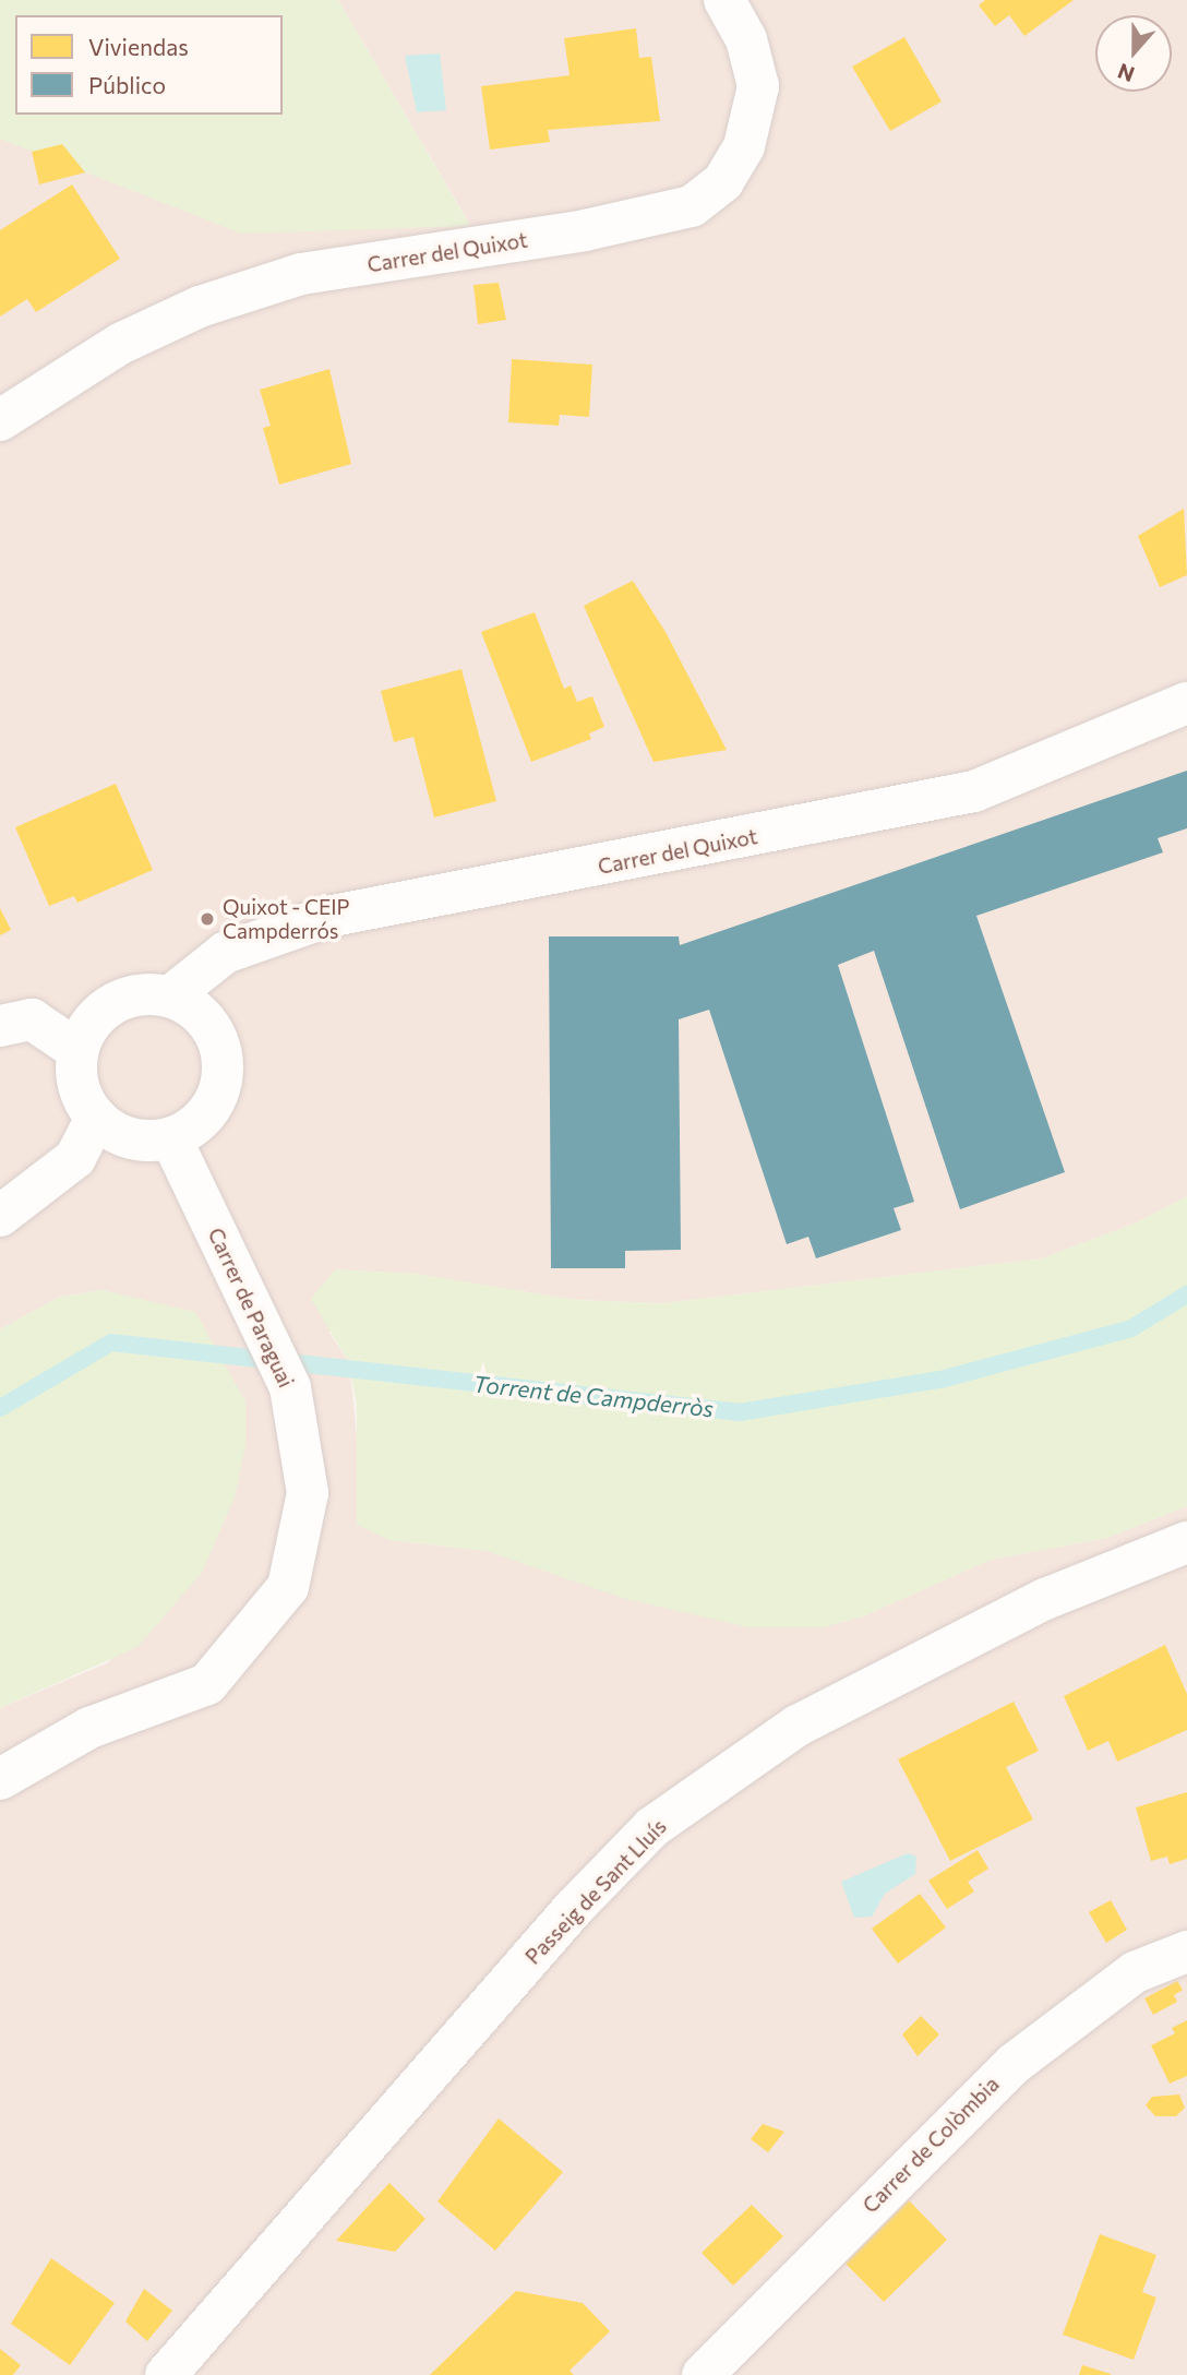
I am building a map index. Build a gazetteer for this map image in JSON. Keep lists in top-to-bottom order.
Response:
{
  "streets": {
    "street": [
      "Carrer del Quixot",
      "Carrer de Paraguai",
      "Passeig de Sant Lluís",
      "Carrer de Colòmbia"
    ]
  },
  "crossings": [
    ["Carrer del Quixot", "Carrer de Paraguai"]
  ],
  "water": ["Torrent de Campderròs"],
  "places": ["Quixot - CEIP Campderrós"],
  "legend": ["Viviendas", "Público"],
  "north": "bottom"
}
